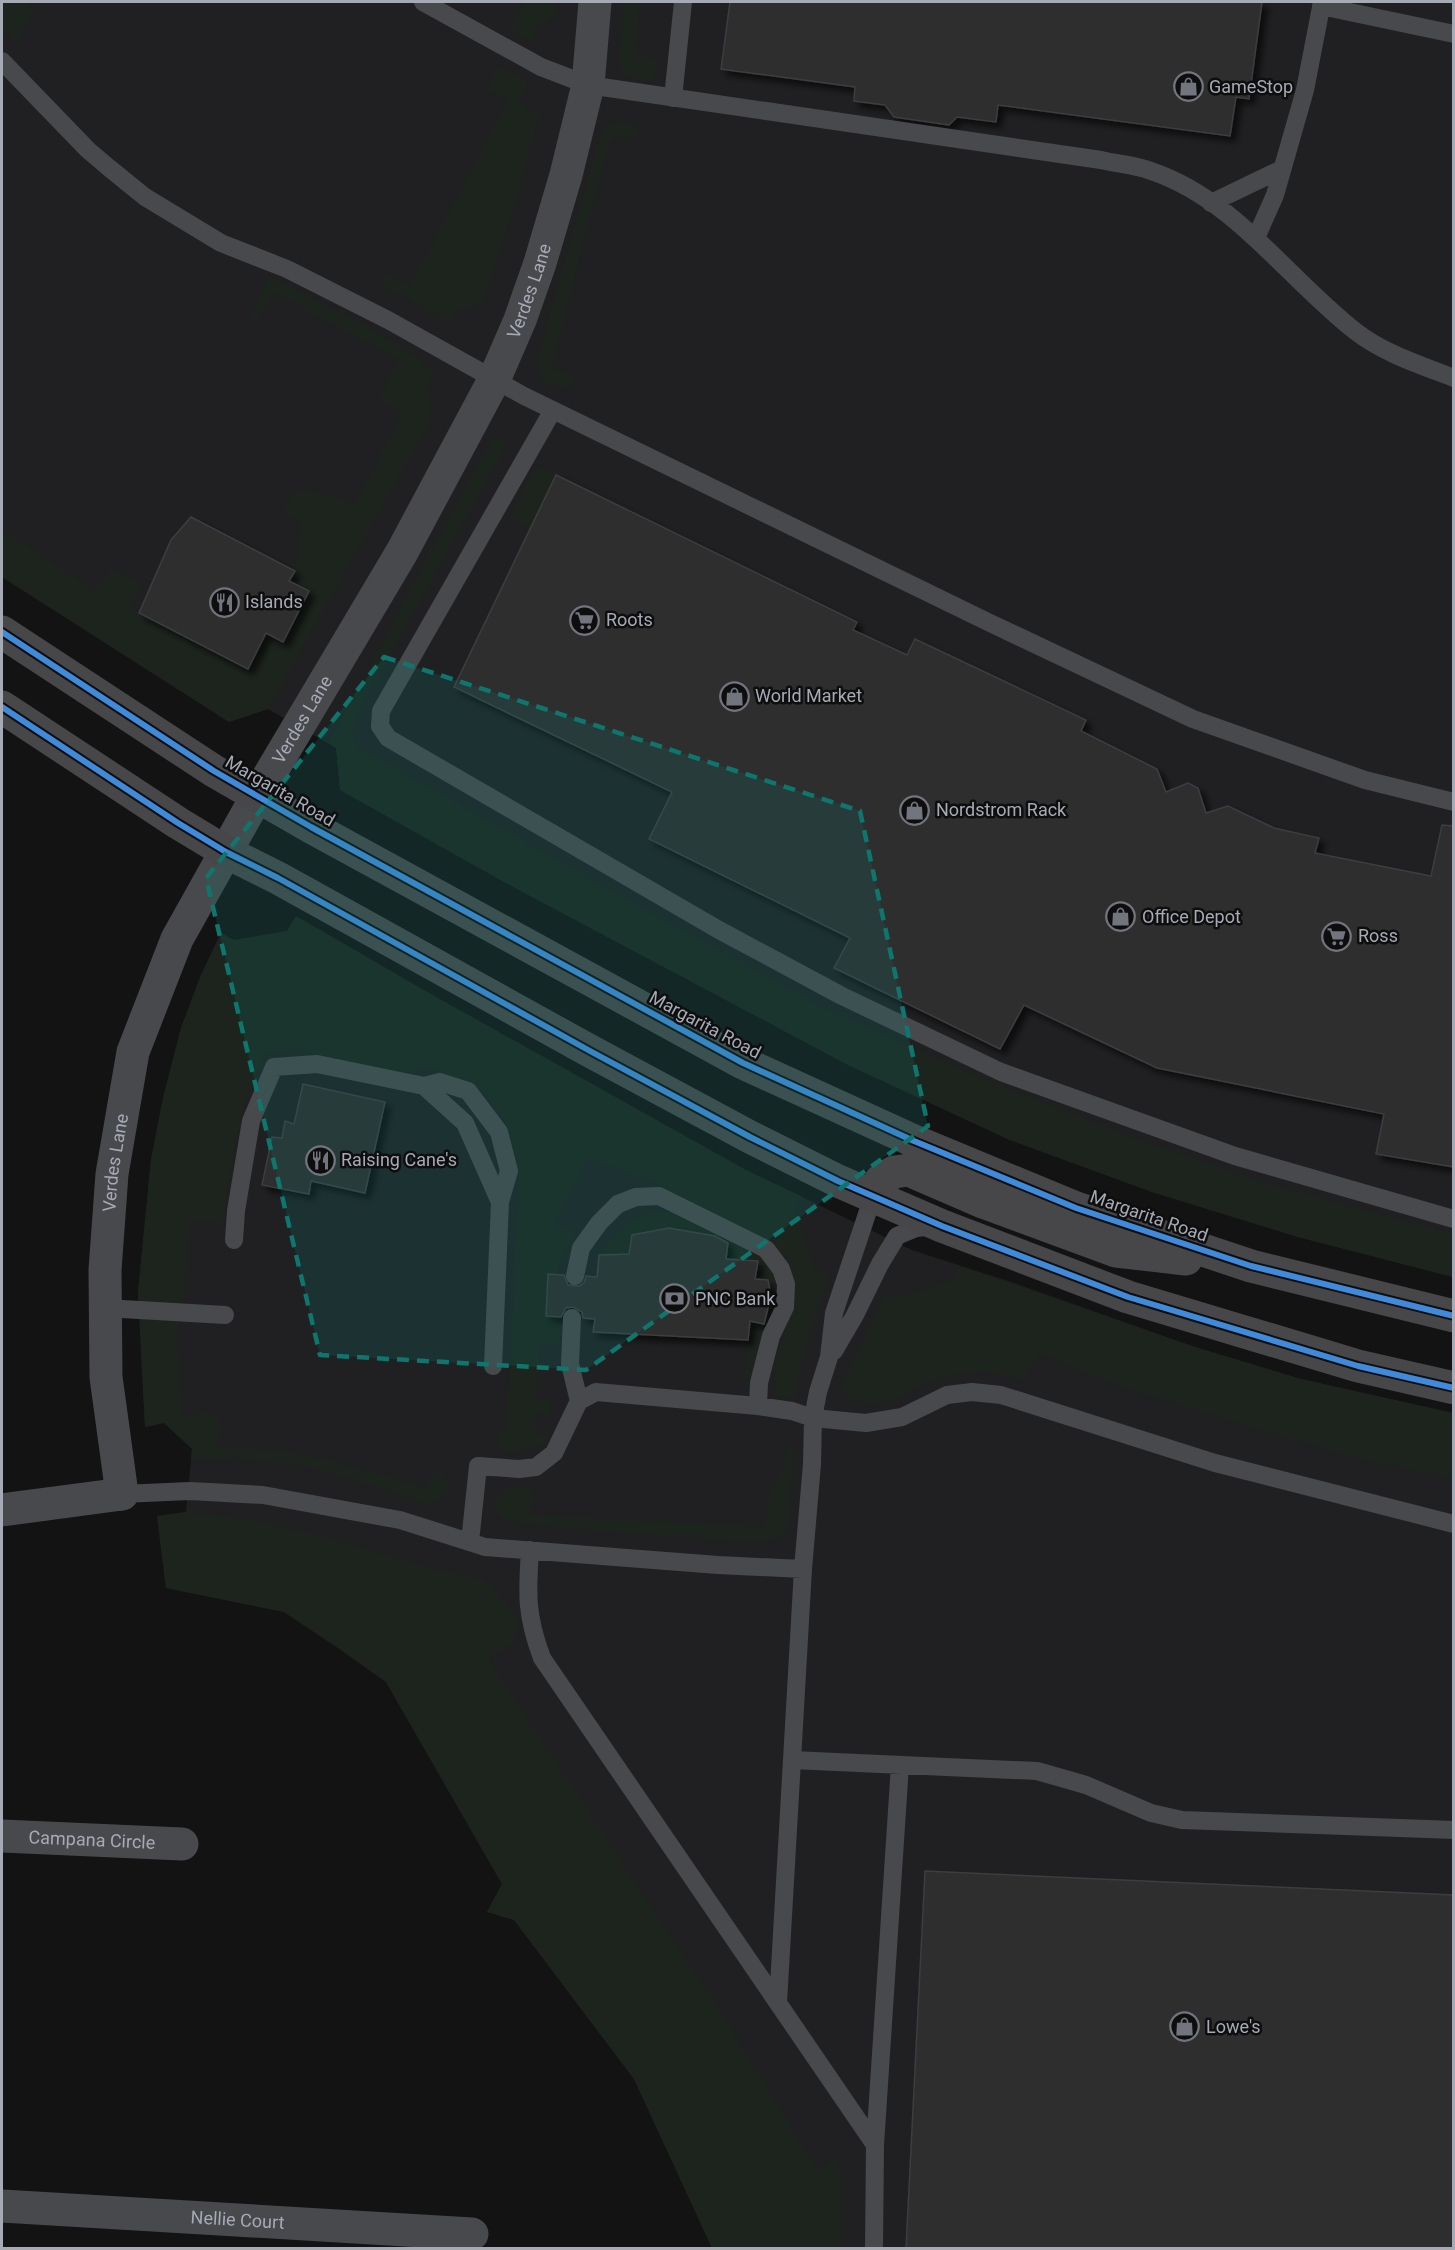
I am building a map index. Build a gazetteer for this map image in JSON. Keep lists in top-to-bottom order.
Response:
{
  "streets": {
    "main road": ["Margarita Road"],
    "street": ["Verdes Lane", "Campana Circle", "Nellie Court"]
  },
  "crossings": [
    ["Verdes Lane", "Margarita Road"]
  ],
  "places": {
    "shop": [
      "GameStop",
      "World Market",
      "Nordstrom Rack",
      "Office Depot",
      "Lowe's"
    ],
    "restaurant": ["Islands", "Raising Cane's"],
    "supermarket": ["Roots", "Ross"],
    "bank": ["PNC Bank"]
  }
}
